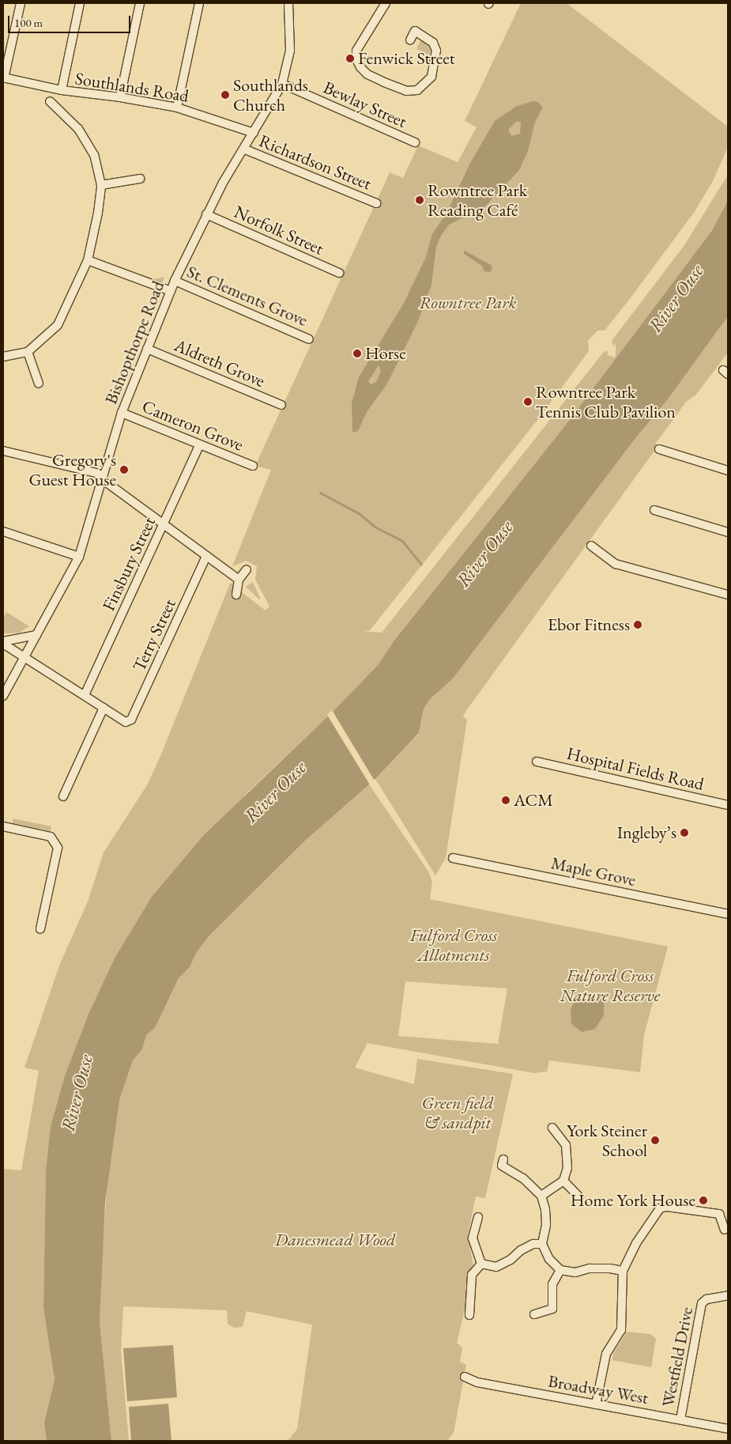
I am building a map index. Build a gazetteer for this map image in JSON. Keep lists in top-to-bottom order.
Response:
{
  "streets": {
    "street": [
      "Southlands Road",
      "Bewlay Street",
      "Richardson Street",
      "Norfolk Street",
      "St. Clements Grove",
      "Bishopthorpe Road",
      "Aldreth Grove",
      "Cameron Grove",
      "Finsbury Street",
      "Terry Street",
      "Hospital Fields Road",
      "Maple Grove",
      "Westfield Drive",
      "Broadway West"
    ]
  },
  "crossings": [
    ["Southlands Road", "Bishopthorpe Road"],
    ["Bewlay Street", "Bishopthorpe Road"],
    ["Richardson Street", "Bishopthorpe Road"],
    ["Norfolk Street", "Bishopthorpe Road"],
    ["St. Clements Grove", "Bishopthorpe Road"],
    ["Bishopthorpe Road", "Aldreth Grove"],
    ["Bishopthorpe Road", "Cameron Grove"],
    ["Cameron Grove", "Finsbury Street"],
    ["Westfield Drive", "Broadway West"]
  ],
  "water": ["River Ouse"],
  "parks": [
    "Rowntree Park",
    "Fulford Cross Allotments",
    "Fulford Cross Nature Reserve",
    "Green field & sandpit",
    "Danesmead Wood"
  ],
  "places": [
    "Fenwick Street",
    "Southlands Church",
    "Rowntree Park Reading Café",
    "Horse",
    "Rowntree Park Tennis Club Pavilion",
    "Gregory's Guest House",
    "Ebor Fitness",
    "ACM",
    "Ingleby’s",
    "York Steiner School",
    "Home York House"
  ],
  "scale_bar": "100 m"
}
